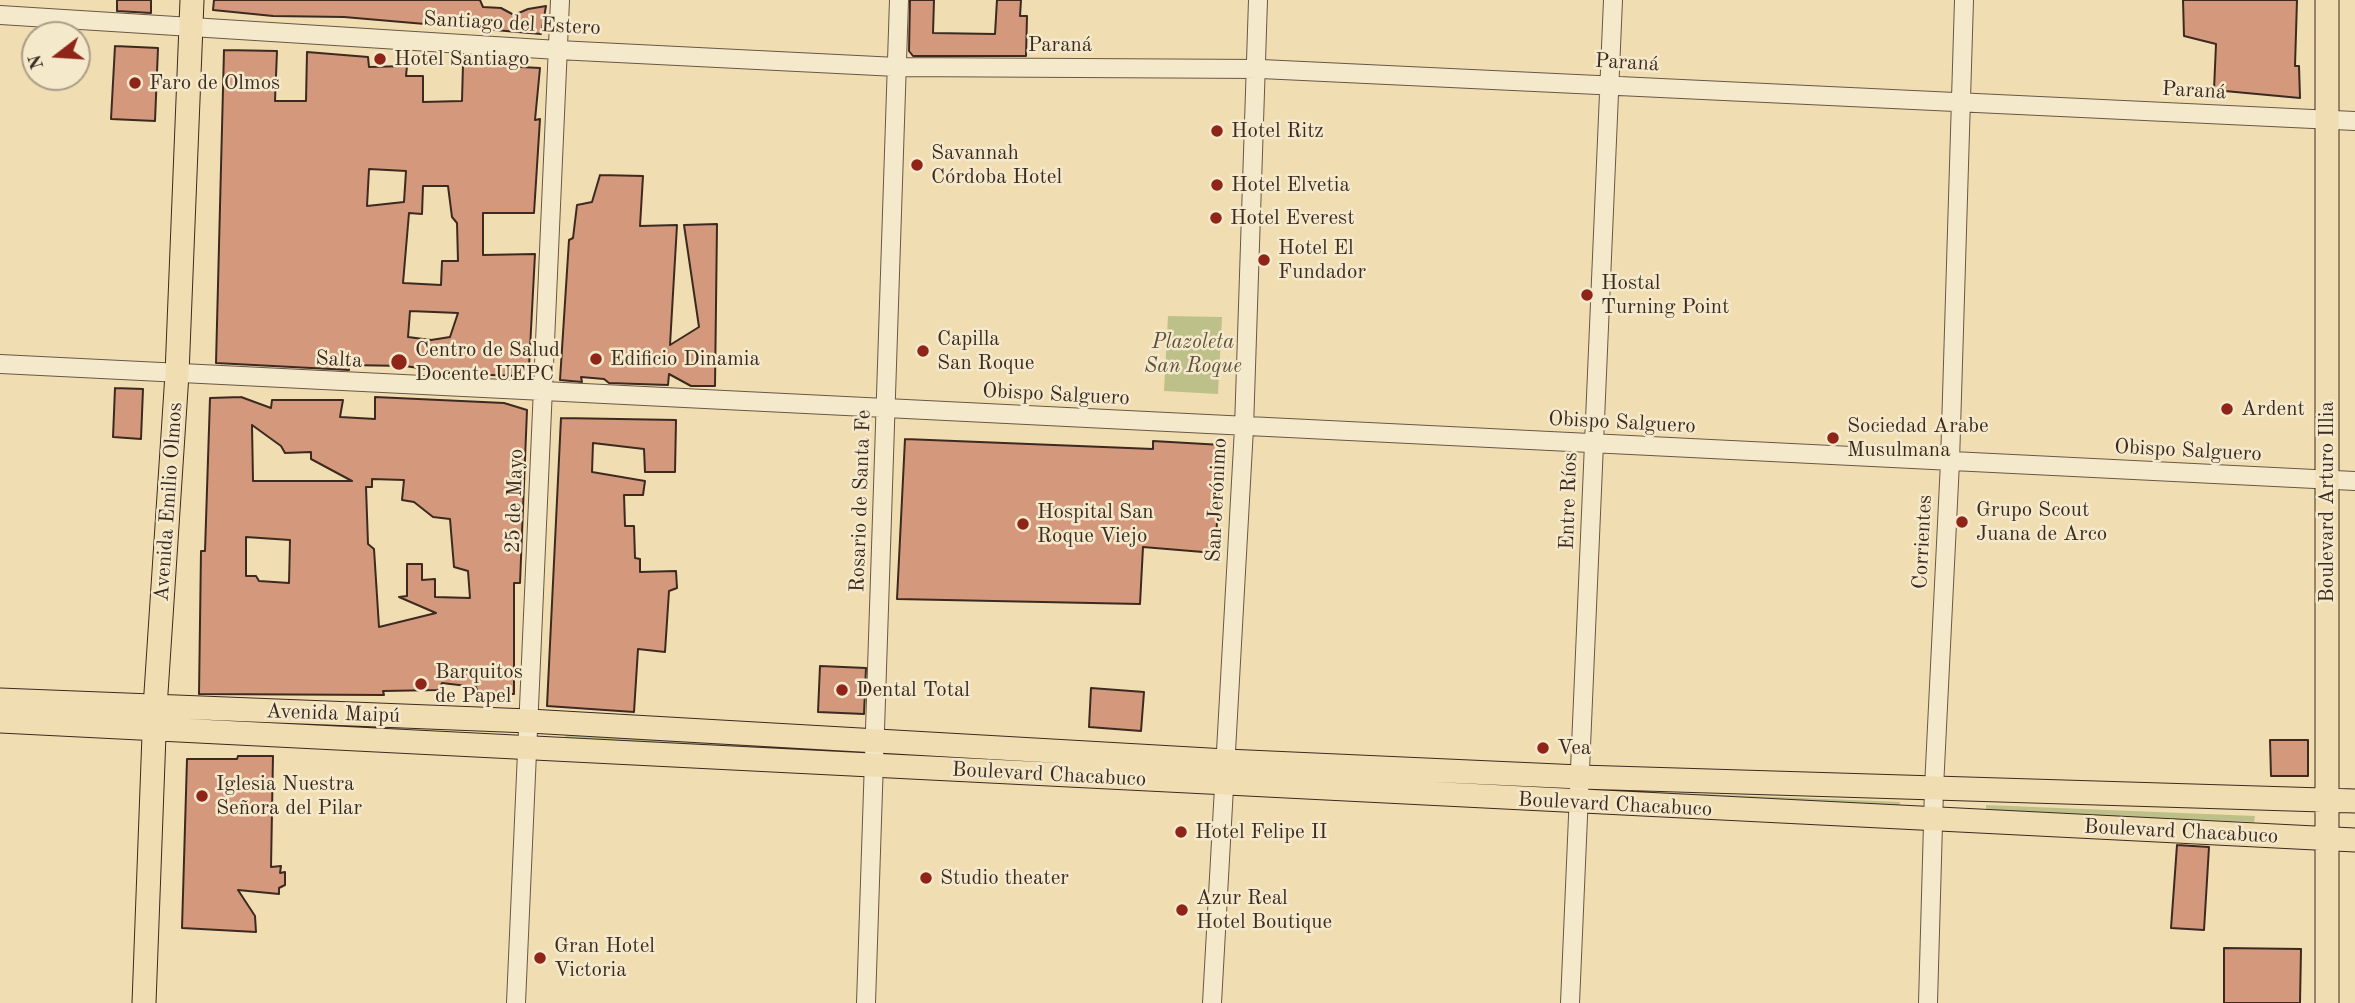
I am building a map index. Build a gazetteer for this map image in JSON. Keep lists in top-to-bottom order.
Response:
{
  "streets": {
    "main road": [
      "Avenida Emilio Olmos",
      "Boulevard Arturo Illia",
      "Avenida Maipú",
      "Boulevard Chacabuco"
    ],
    "street": [
      "Santiago del Estero",
      "Paraná",
      "Salta",
      "Obispo Salguero",
      "San Jerónimo",
      "25 de Mayo",
      "Rosario de Santa Fe",
      "Entre Ríos",
      "Corrientes"
    ]
  },
  "crossings": [
    ["Santiago del Estero", "Paraná"],
    ["Santiago del Estero", "25 de Mayo"],
    ["Santiago del Estero", "Rosario de Santa Fe"],
    ["Santiago del Estero", "Avenida Emilio Olmos"],
    ["Paraná", "San Jerónimo"],
    ["Paraná", "Rosario de Santa Fe"],
    ["Paraná", "Entre Ríos"],
    ["Paraná", "Boulevard Arturo Illia"],
    ["Paraná", "Corrientes"],
    ["Salta", "Obispo Salguero"],
    ["Salta", "25 de Mayo"],
    ["Salta", "Rosario de Santa Fe"],
    ["Salta", "Avenida Emilio Olmos"],
    ["Obispo Salguero", "San Jerónimo"],
    ["Obispo Salguero", "Rosario de Santa Fe"],
    ["Obispo Salguero", "Entre Ríos"],
    ["Obispo Salguero", "Boulevard Arturo Illia"],
    ["Obispo Salguero", "Corrientes"],
    ["San Jerónimo", "Boulevard Chacabuco"],
    ["25 de Mayo", "Avenida Maipú"],
    ["Rosario de Santa Fe", "Avenida Maipú"],
    ["Rosario de Santa Fe", "Boulevard Chacabuco"],
    ["Entre Ríos", "Boulevard Chacabuco"],
    ["Avenida Emilio Olmos", "Avenida Maipú"],
    ["Boulevard Arturo Illia", "Boulevard Chacabuco"],
    ["Corrientes", "Boulevard Chacabuco"],
    ["Avenida Maipú", "Boulevard Chacabuco"]
  ],
  "parks": ["Plazoleta San Roque"],
  "places": [
    "Hotel Santiago",
    "Faro de Olmos",
    "Hotel Ritz",
    "Savannah Córdoba Hotel",
    "Hotel Elvetia",
    "Hotel Everest",
    "Hotel El Fundador",
    "Hostal Turning Point",
    "Capilla San Roque",
    "Edificio Dinamia",
    "Centro de Salud Docente UEPC",
    "Ardent",
    "Sociedad Arabe Musulmana",
    "Grupo Scout Juana de Arco",
    "Hospital San Roque Viejo",
    "Barquitos de Papel",
    "Dental Total",
    "Vea",
    "Iglesia Nuestra Señora del Pilar",
    "Hotel Felipe II",
    "Studio theater",
    "Azur Real Hotel Boutique",
    "Gran Hotel Victoria"
  ],
  "north": "left"
}
